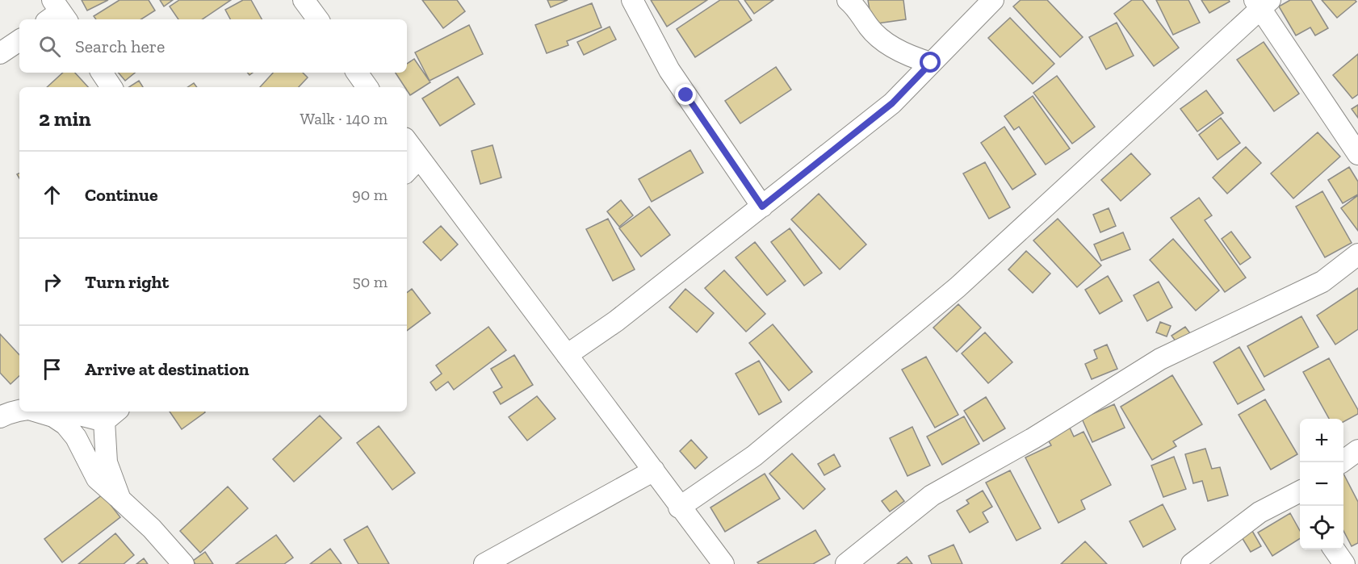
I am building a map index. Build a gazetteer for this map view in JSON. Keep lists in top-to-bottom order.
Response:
{
  "page": {
    "search": "Search here",
    "heading": ["2 min", "Walk · 140 m"],
    "list": [
      ["Continue", "90 m"],
      ["Turn right", "50 m"],
      "Arrive at destination"
    ],
    "map_buttons": ["+", "−"]
  }
}
